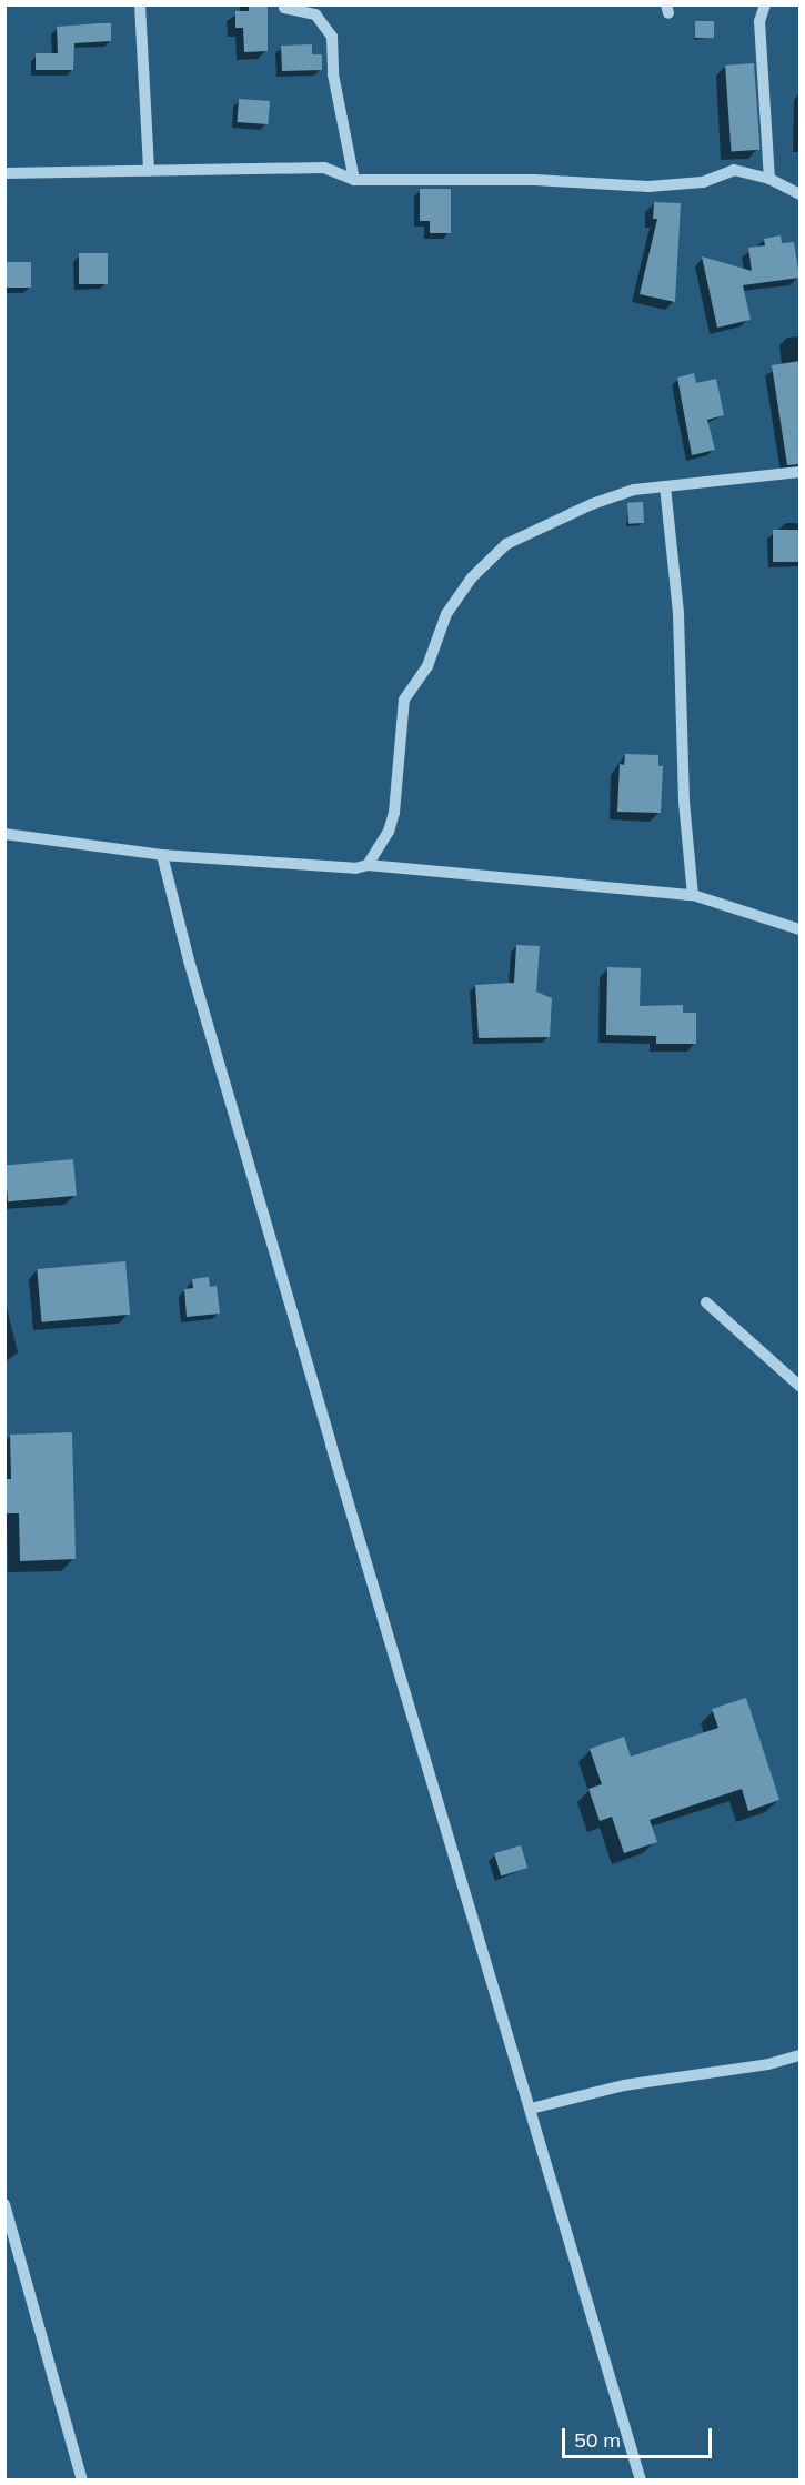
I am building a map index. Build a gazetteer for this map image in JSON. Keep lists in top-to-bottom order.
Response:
{
  "scale_bar": "50 m"
}
